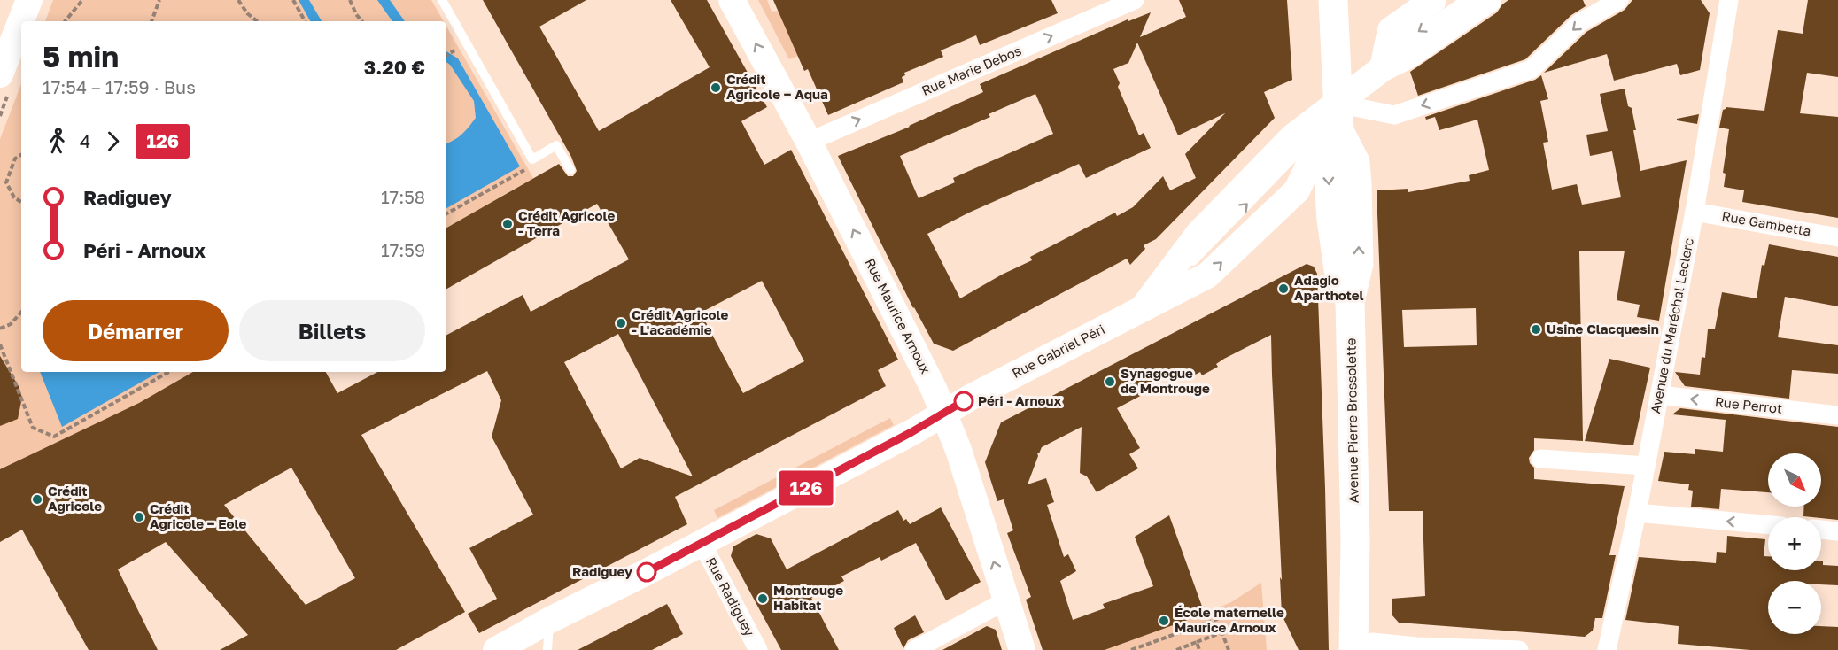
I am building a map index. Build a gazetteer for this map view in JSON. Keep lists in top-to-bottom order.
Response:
{
  "streets": {
    "main road": ["Rue Maurice Arnoux", "Rue Gabriel Péri", "Avenue Pierre Brossolette"],
    "street": [
      "Rue Marie Debos",
      "Rue Gambetta",
      "Avenue du Maréchal Leclerc",
      "Rue Perrot",
      "Rue Radiguey"
    ]
  },
  "crossings": [
    ["Rue Marie Debos", "Rue Maurice Arnoux"],
    ["Rue Gambetta", "Avenue du Maréchal Leclerc"],
    ["Rue Maurice Arnoux", "Rue Gabriel Péri"],
    ["Avenue du Maréchal Leclerc", "Rue Perrot"],
    ["Rue Gabriel Péri", "Avenue Pierre Brossolette"],
    ["Rue Gabriel Péri", "Rue Radiguey"]
  ],
  "one_way": ["Rue Marie Debos", "Rue Maurice Arnoux", "Rue Gabriel Péri"],
  "places": [
    "Crédit Agricole − Aqua",
    "Crédit Agricole - Terra",
    "Adagio Aparthotel",
    "Crédit Agricole - L'académie",
    "Usine Clacquesin",
    "Synagogue de Montrouge",
    "Péri - Arnoux",
    "Crédit Agricole",
    "Crédit Agricole − Eole",
    "Radiguey",
    "Montrouge Habitat",
    "École maternelle Maurice Arnoux"
  ],
  "lines": ["bus line 126"],
  "north": "bottom right",
  "page": {
    "on_map": "126",
    "heading": ["5 min", "17:54 – 17:59 · Bus", "3.20 €"],
    "legs": ["4", "126"],
    "list": [
      {
        "name": "Radiguey",
        "value": "17:58"
      },
      {
        "name": "Péri - Arnoux",
        "value": "17:59"
      }
    ],
    "buttons": ["Démarrer", "Billets"],
    "map_buttons": ["+", "−"]
  }
}
